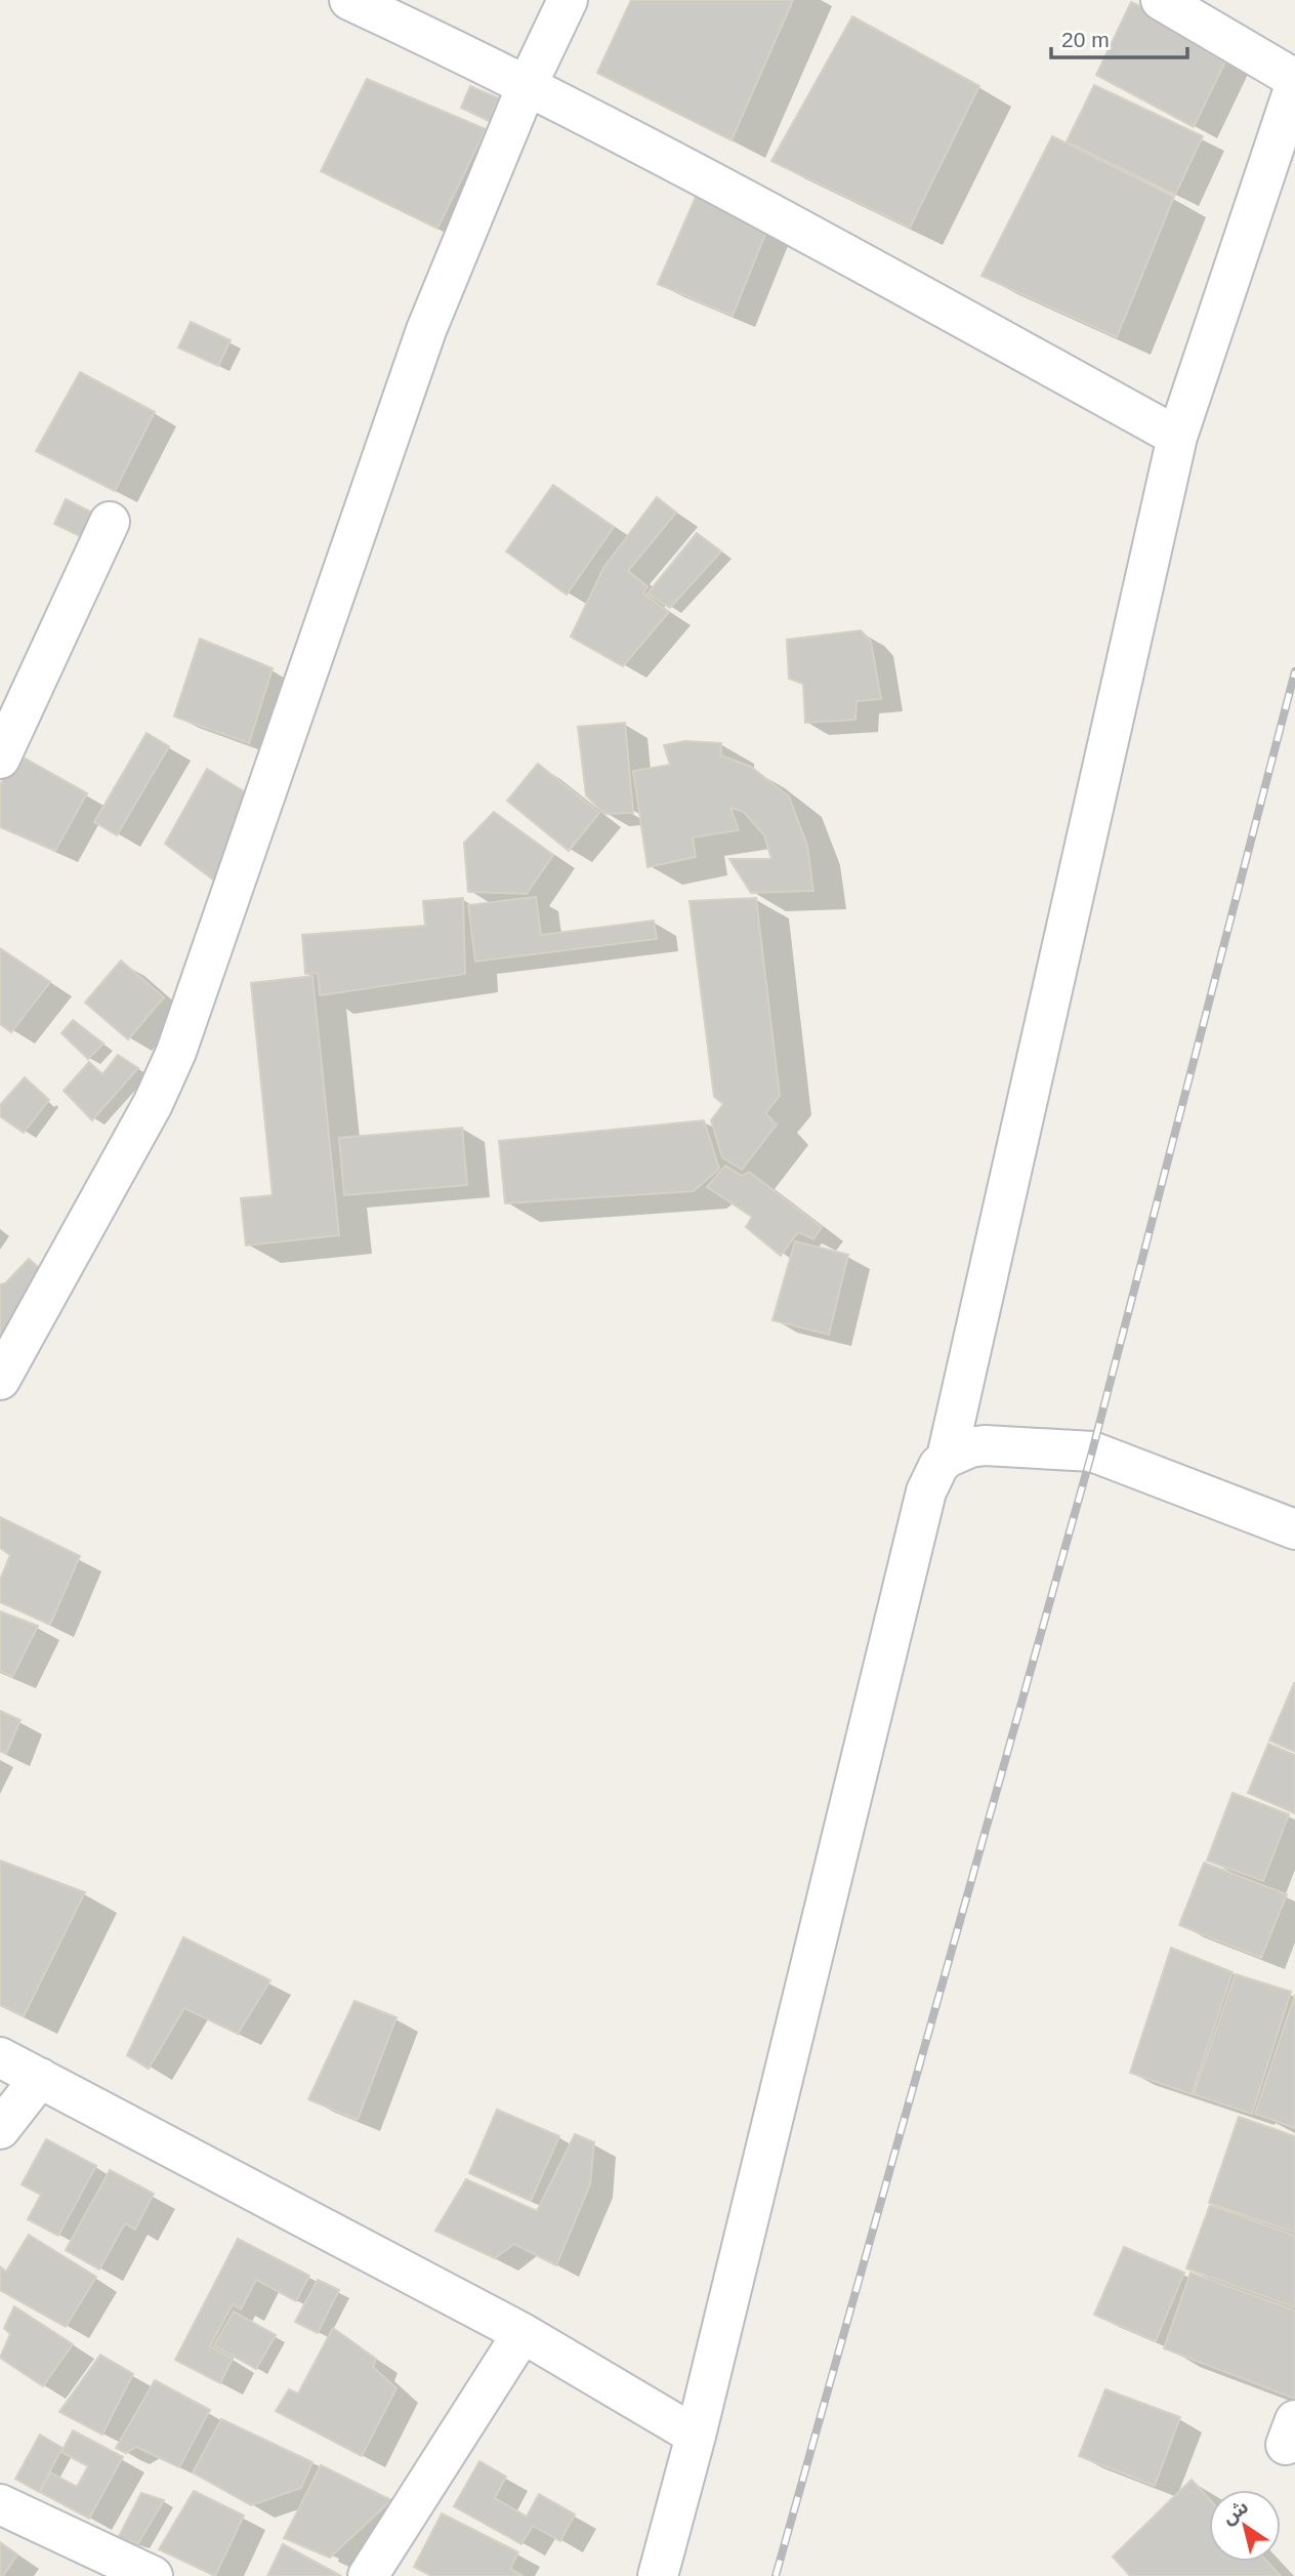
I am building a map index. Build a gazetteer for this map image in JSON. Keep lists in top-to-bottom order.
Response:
{
  "scale_bar": "20 m",
  "north": "top left"
}
